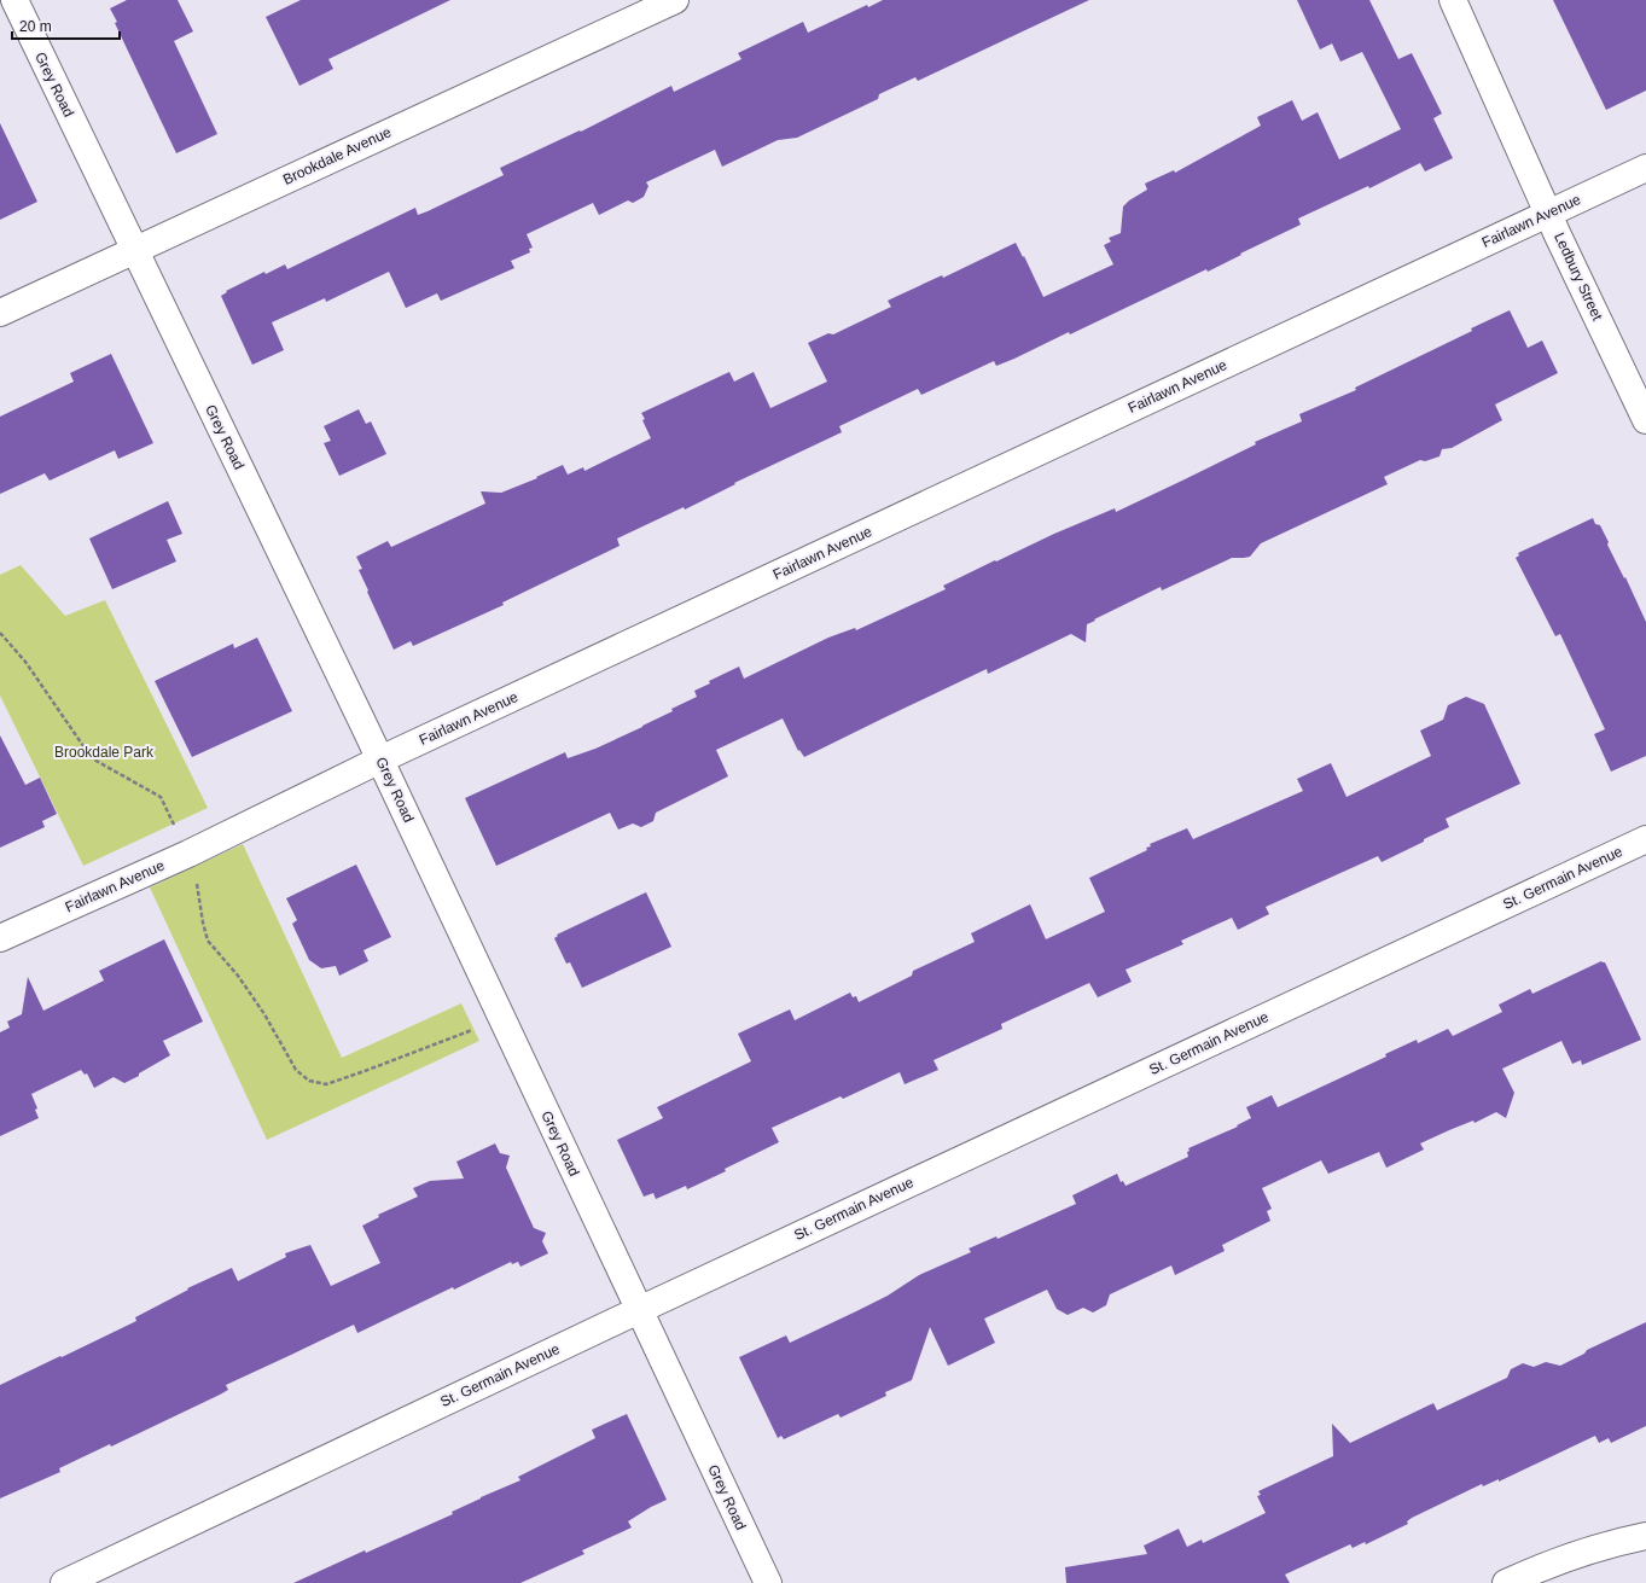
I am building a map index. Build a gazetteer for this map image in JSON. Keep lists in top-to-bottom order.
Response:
{
  "streets": {
    "street": [
      "Grey Road",
      "Brookdale Avenue",
      "Fairlawn Avenue",
      "Ledbury Street",
      "St. Germain Avenue"
    ]
  },
  "crossings": [
    ["Grey Road", "Brookdale Avenue"],
    ["Grey Road", "Fairlawn Avenue"],
    ["Grey Road", "St. Germain Avenue"],
    ["Fairlawn Avenue", "Ledbury Street"]
  ],
  "parks": ["Brookdale Park"],
  "scale_bar": "20 m"
}
